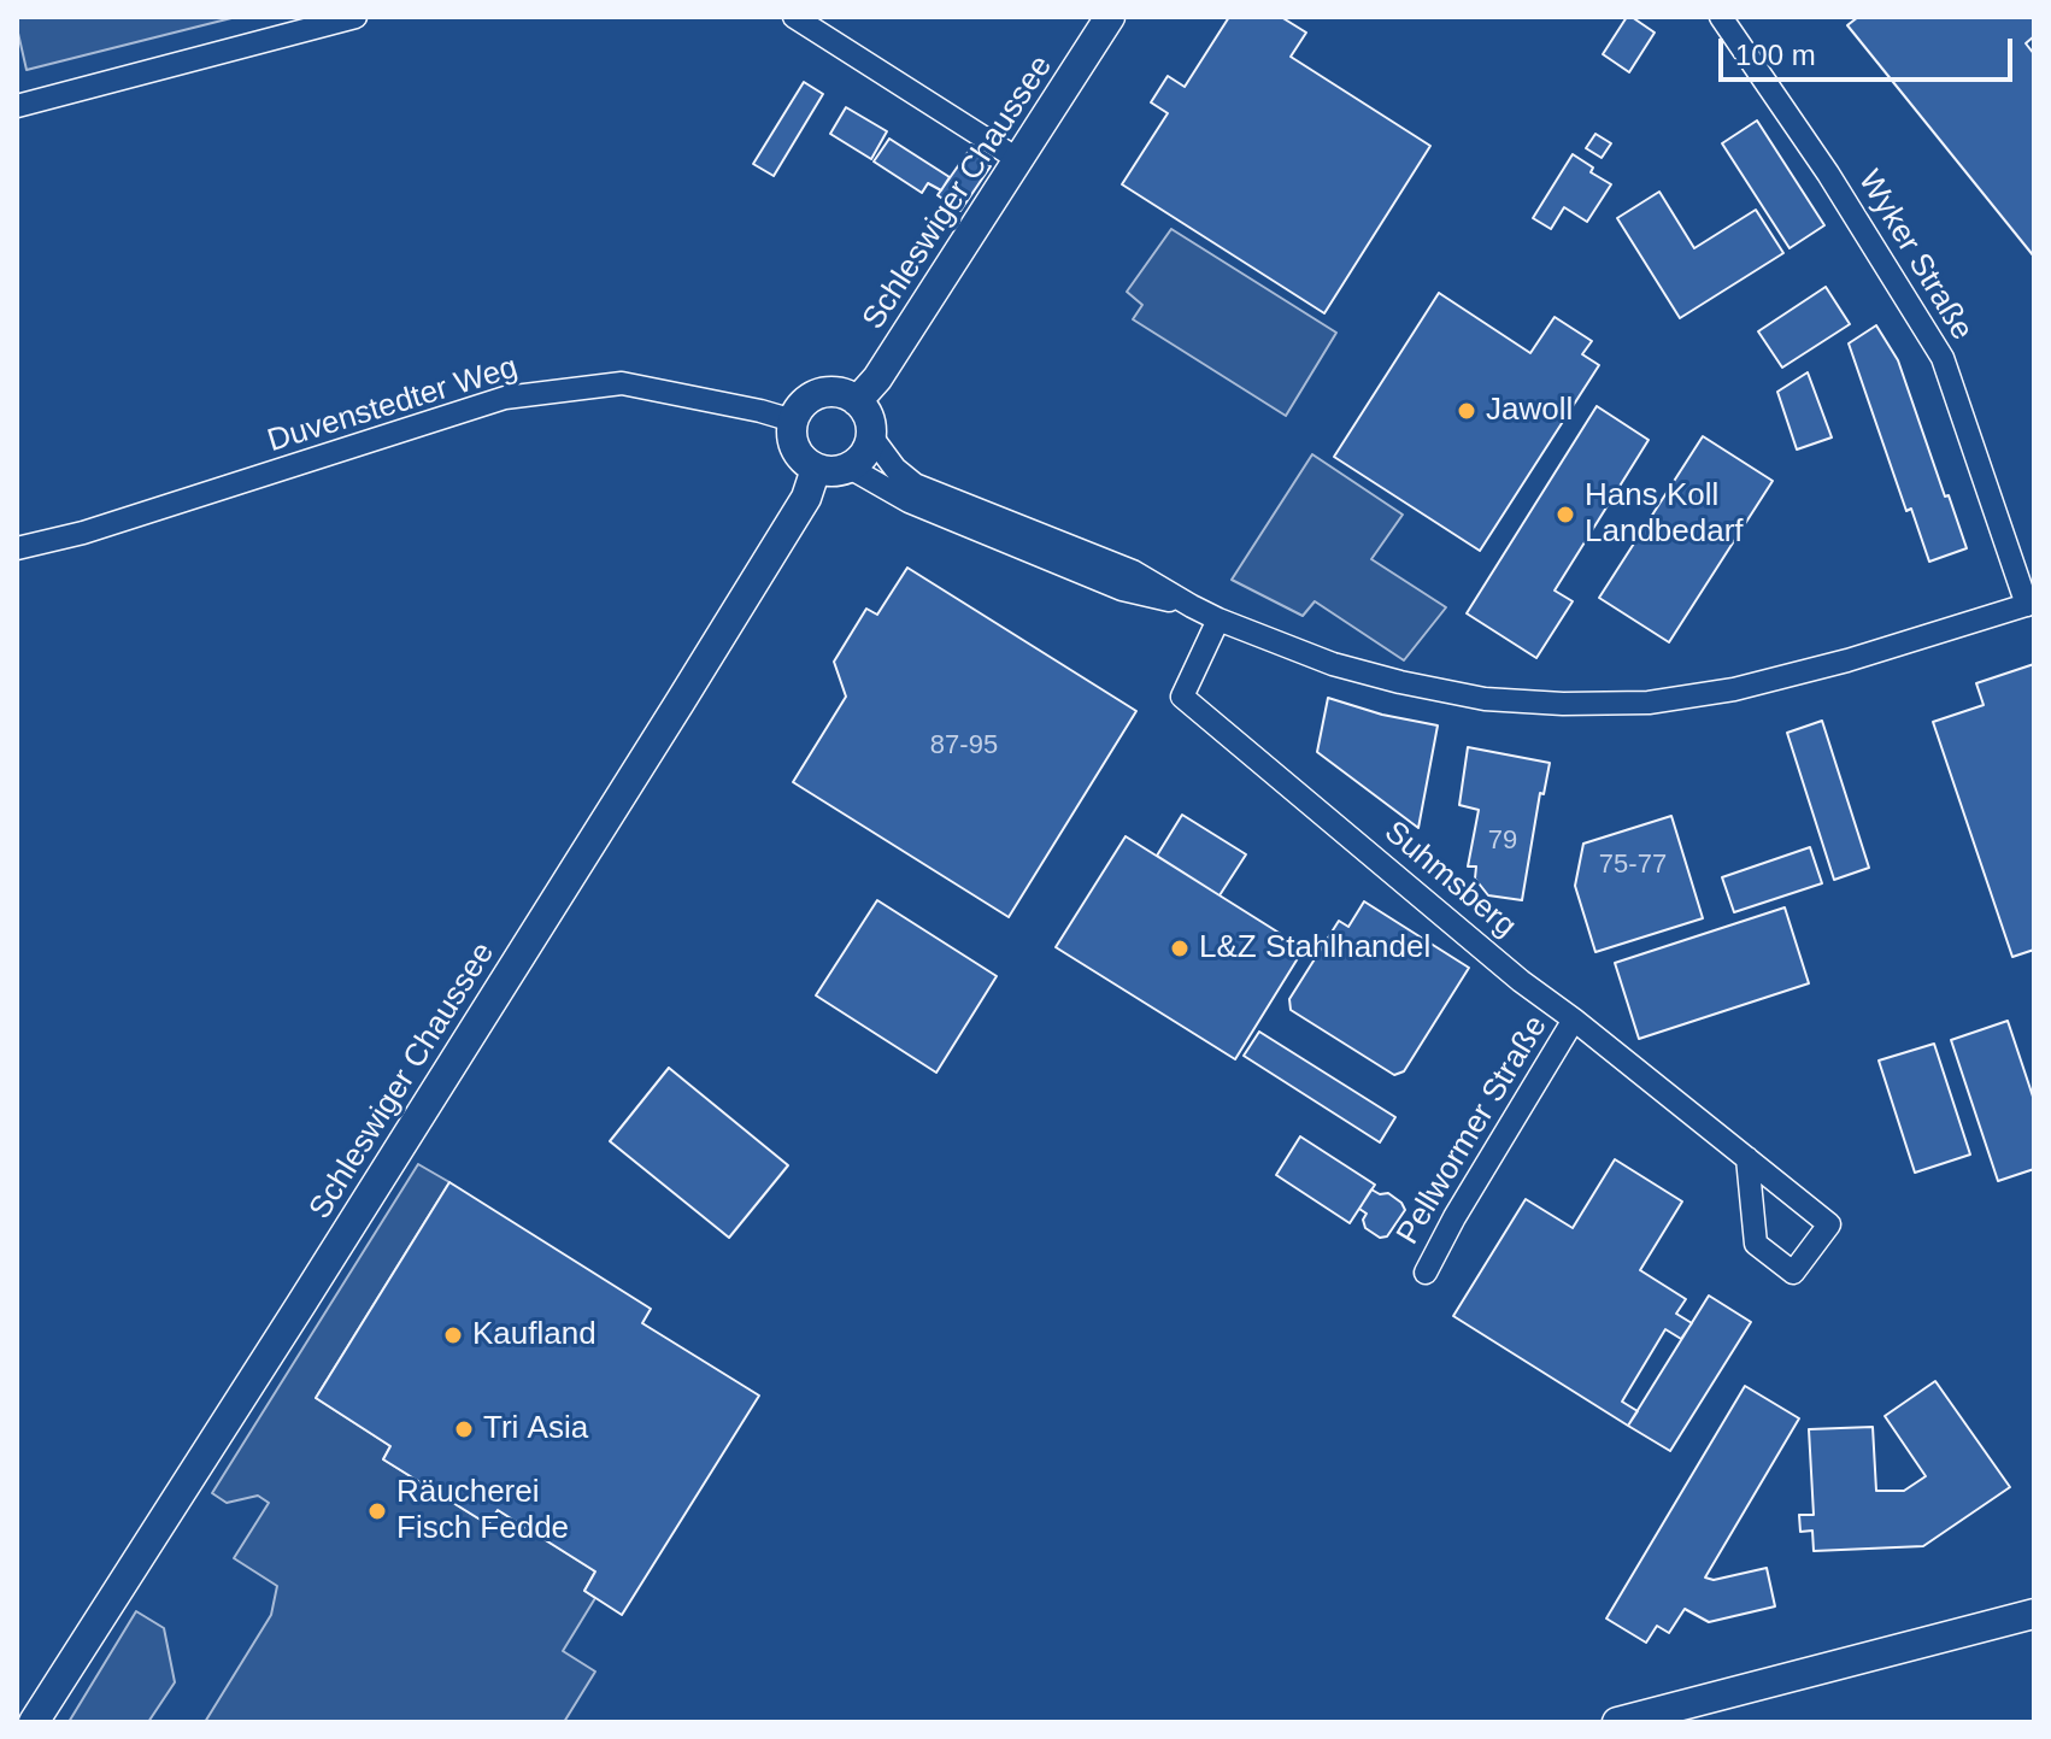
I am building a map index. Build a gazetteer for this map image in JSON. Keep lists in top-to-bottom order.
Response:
{
  "streets": {
    "main road": ["Schleswiger Chaussee"],
    "street": [
      "Wyker Straße",
      "Duvenstedter Weg",
      "Suhmsberg",
      "Pellwormer Straße"
    ]
  },
  "crossings": [
    ["Schleswiger Chaussee", "Duvenstedter Weg"],
    ["Suhmsberg", "Pellwormer Straße"]
  ],
  "places": [
    "Jawoll",
    "Hans Koll Landbedarf",
    "L&Z Stahlhandel",
    "Kaufland",
    "Tri Asia",
    "Räucherei Fisch Fedde"
  ],
  "house_numbers": ["87-95", "79", "75-77"],
  "scale_bar": "100 m"
}
